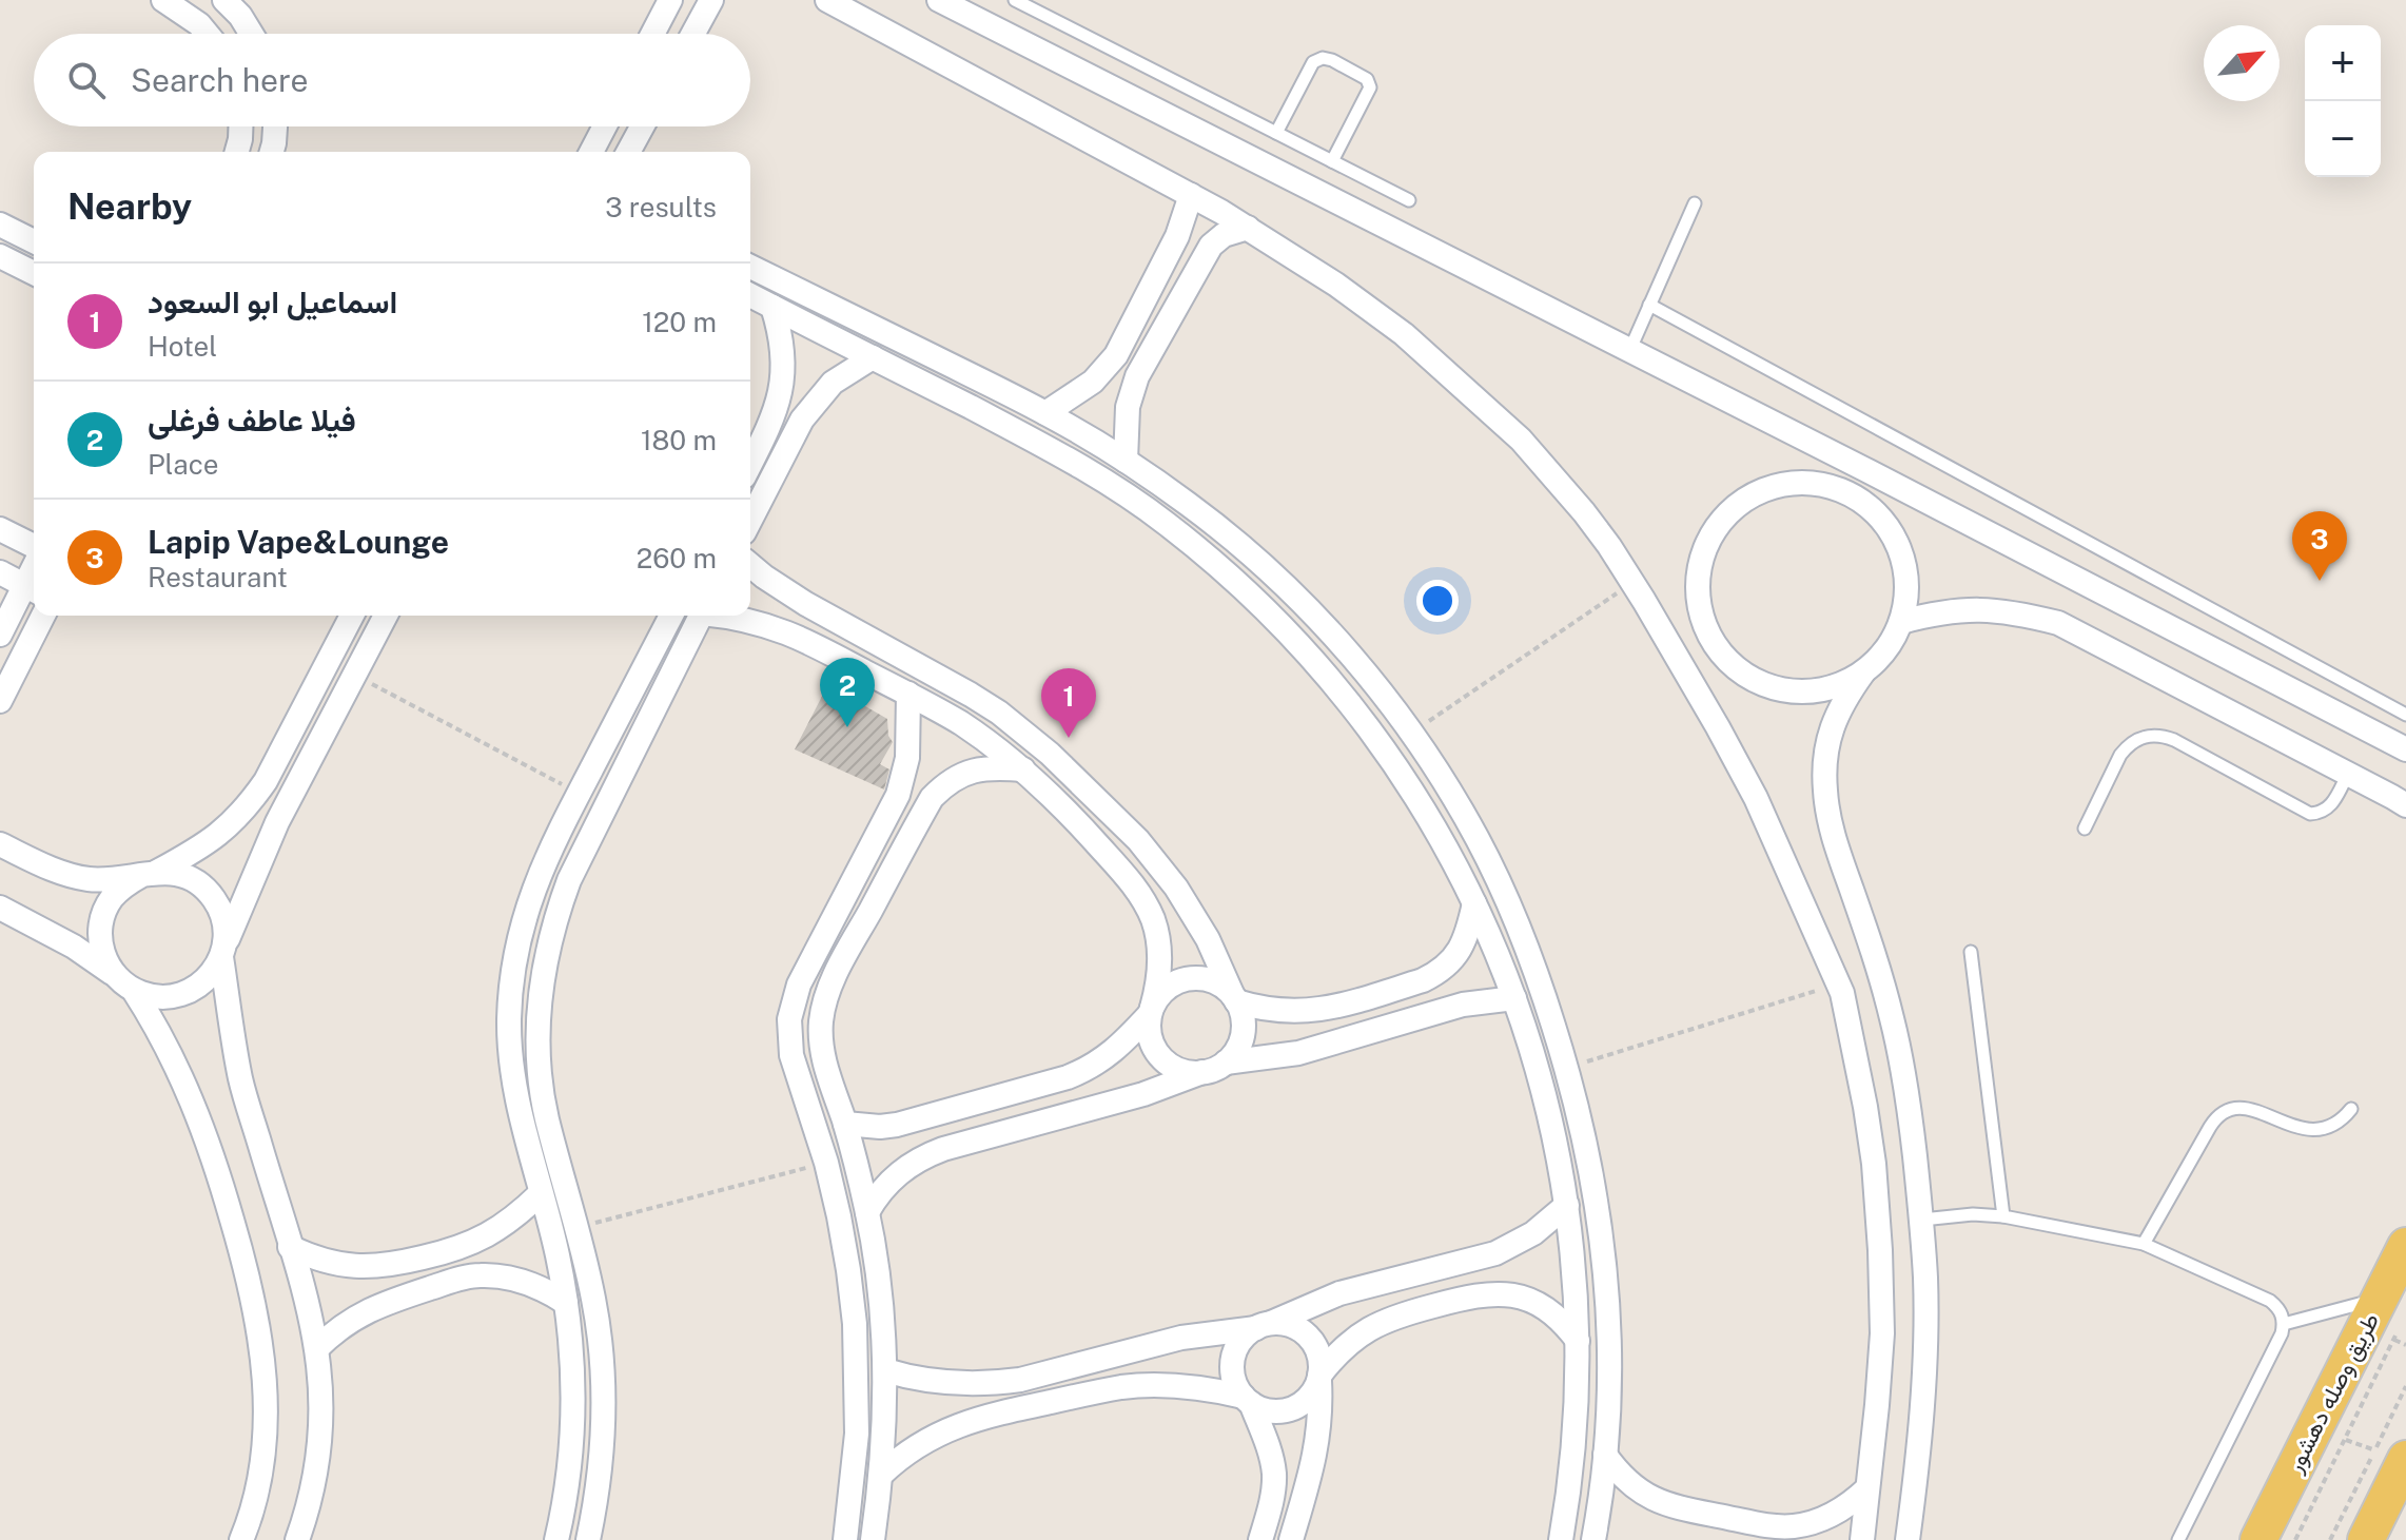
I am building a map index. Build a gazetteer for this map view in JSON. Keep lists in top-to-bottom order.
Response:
{
  "streets": {
    "main road": ["طريق وصله دهشور"]
  },
  "north": "top right",
  "page": {
    "map_buttons": ["+", "−"],
    "search": "Search here",
    "heading": ["Nearby", "3 results"],
    "list": [
      {
        "mark": "1",
        "name": "اسماعيل ابو السعود",
        "note": "Hotel",
        "value": "120 m"
      },
      {
        "mark": "2",
        "name": "فيلا عاطف فرغلى",
        "note": "Place",
        "value": "180 m"
      },
      {
        "mark": "3",
        "name": "Lapip Vape&Lounge",
        "note": "Restaurant",
        "value": "260 m"
      }
    ],
    "pins": ["3", "2", "1"]
  }
}
